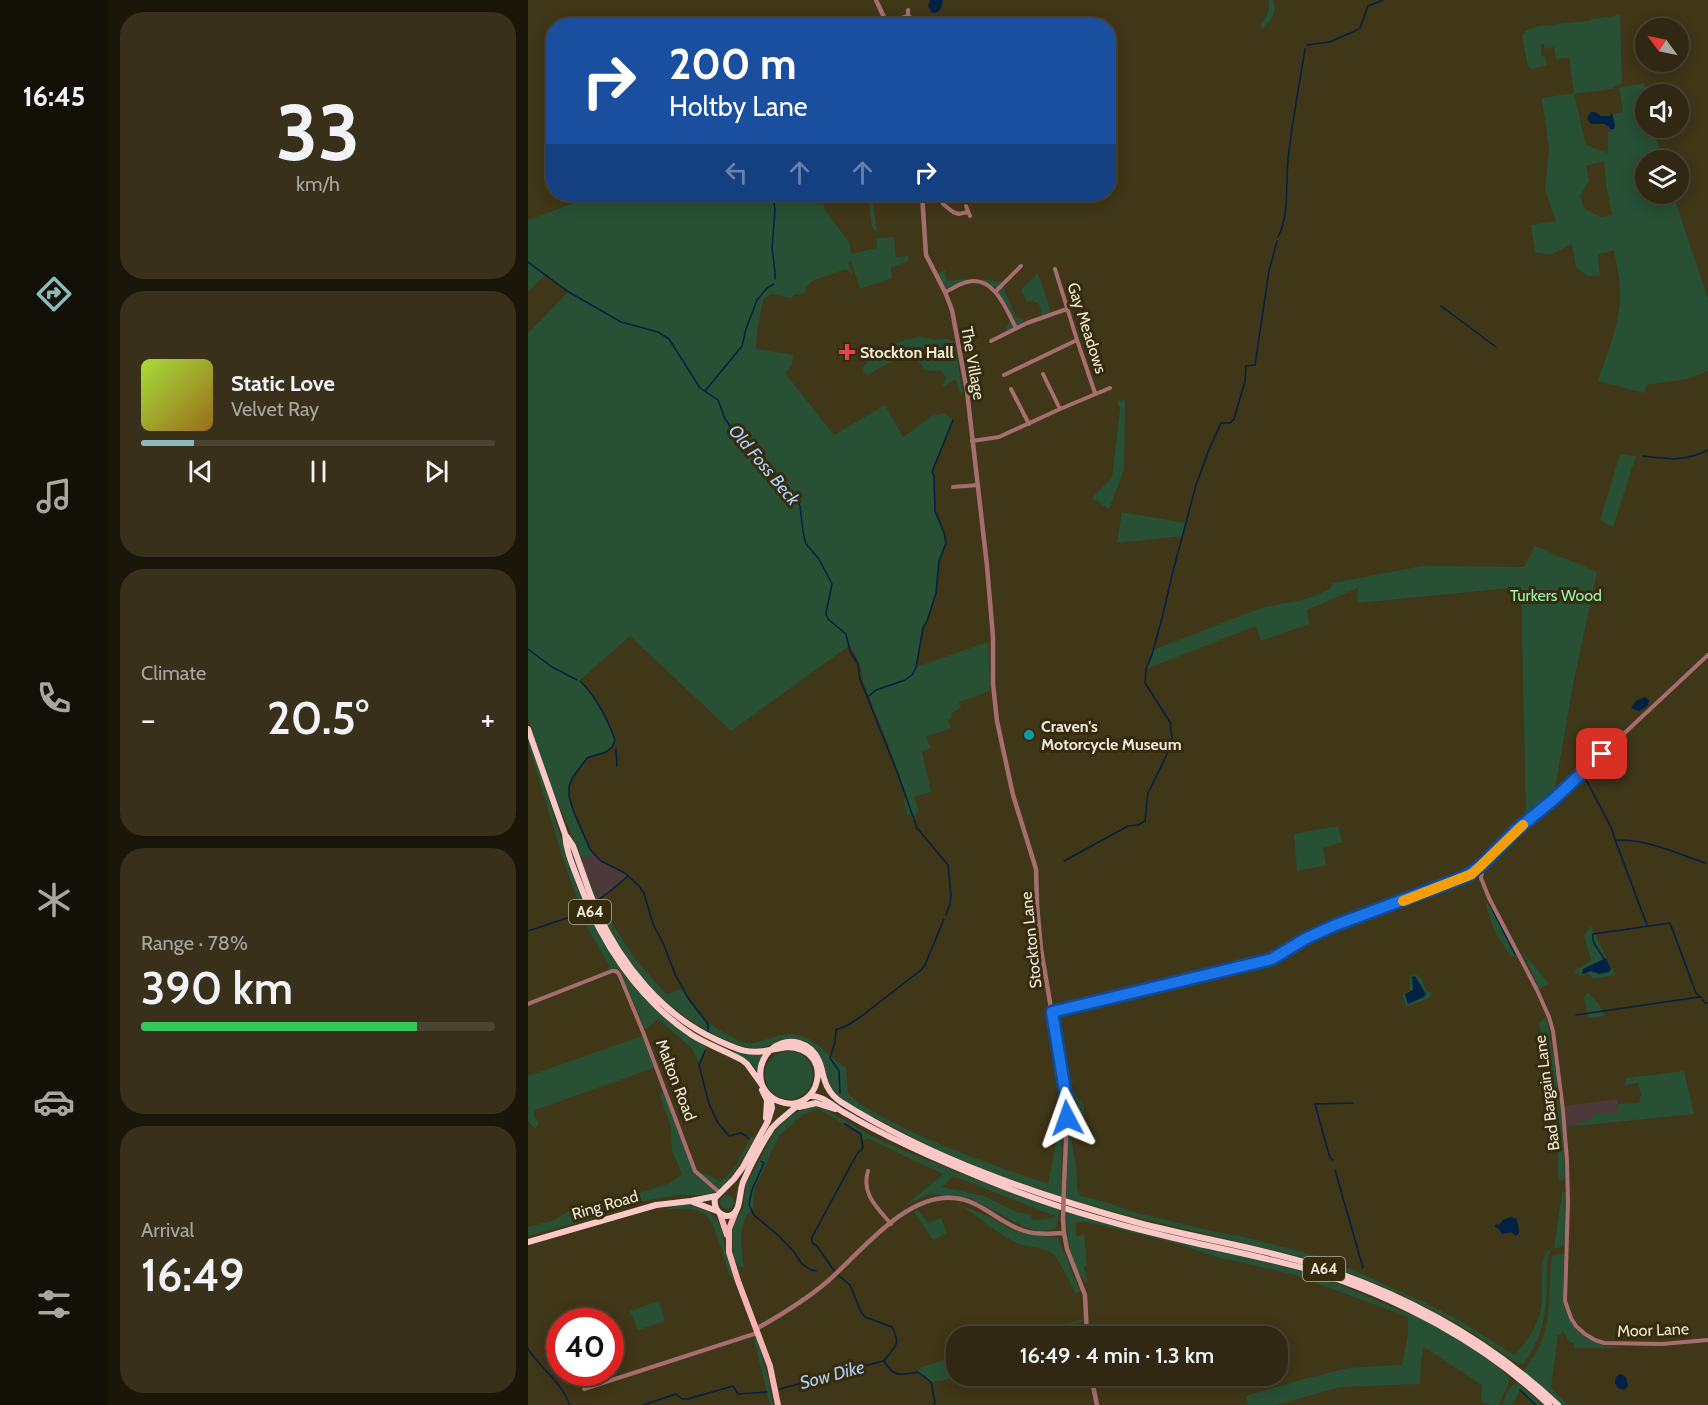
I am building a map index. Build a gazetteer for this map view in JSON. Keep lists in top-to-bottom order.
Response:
{
  "streets": {
    "highway": ["A64", "Ring Road"],
    "street": [
      "Gay Meadows",
      "The Village",
      "Stockton Lane",
      "Malton Road",
      "Bad Bargain Lane",
      "Moor Lane"
    ]
  },
  "crossings": [
    ["The Village", "Stockton Lane"],
    ["Malton Road", "Ring Road"],
    ["Bad Bargain Lane", "Moor Lane"]
  ],
  "water": ["Old Foss Beck", "Sow Dike"],
  "parks": ["Turkers Wood"],
  "places": {
    "health": ["Stockton Hall"],
    "other": ["Craven's Motorcycle Museum"]
  },
  "north": "top left",
  "page": {
    "tabs": "16:45",
    "tile": [
      ["33", "km/h"],
      "Climate",
      ["Range · 78%", "390 km"],
      ["Arrival", "16:49"]
    ],
    "turn": ["200 m", "Holtby Lane"],
    "song": ["Static Love", "Velvet Ray"],
    "heat": ["−", "20.5°", "+"],
    "limit": "40",
    "trip": "16:49 · 4 min · 1.3 km"
  }
}
